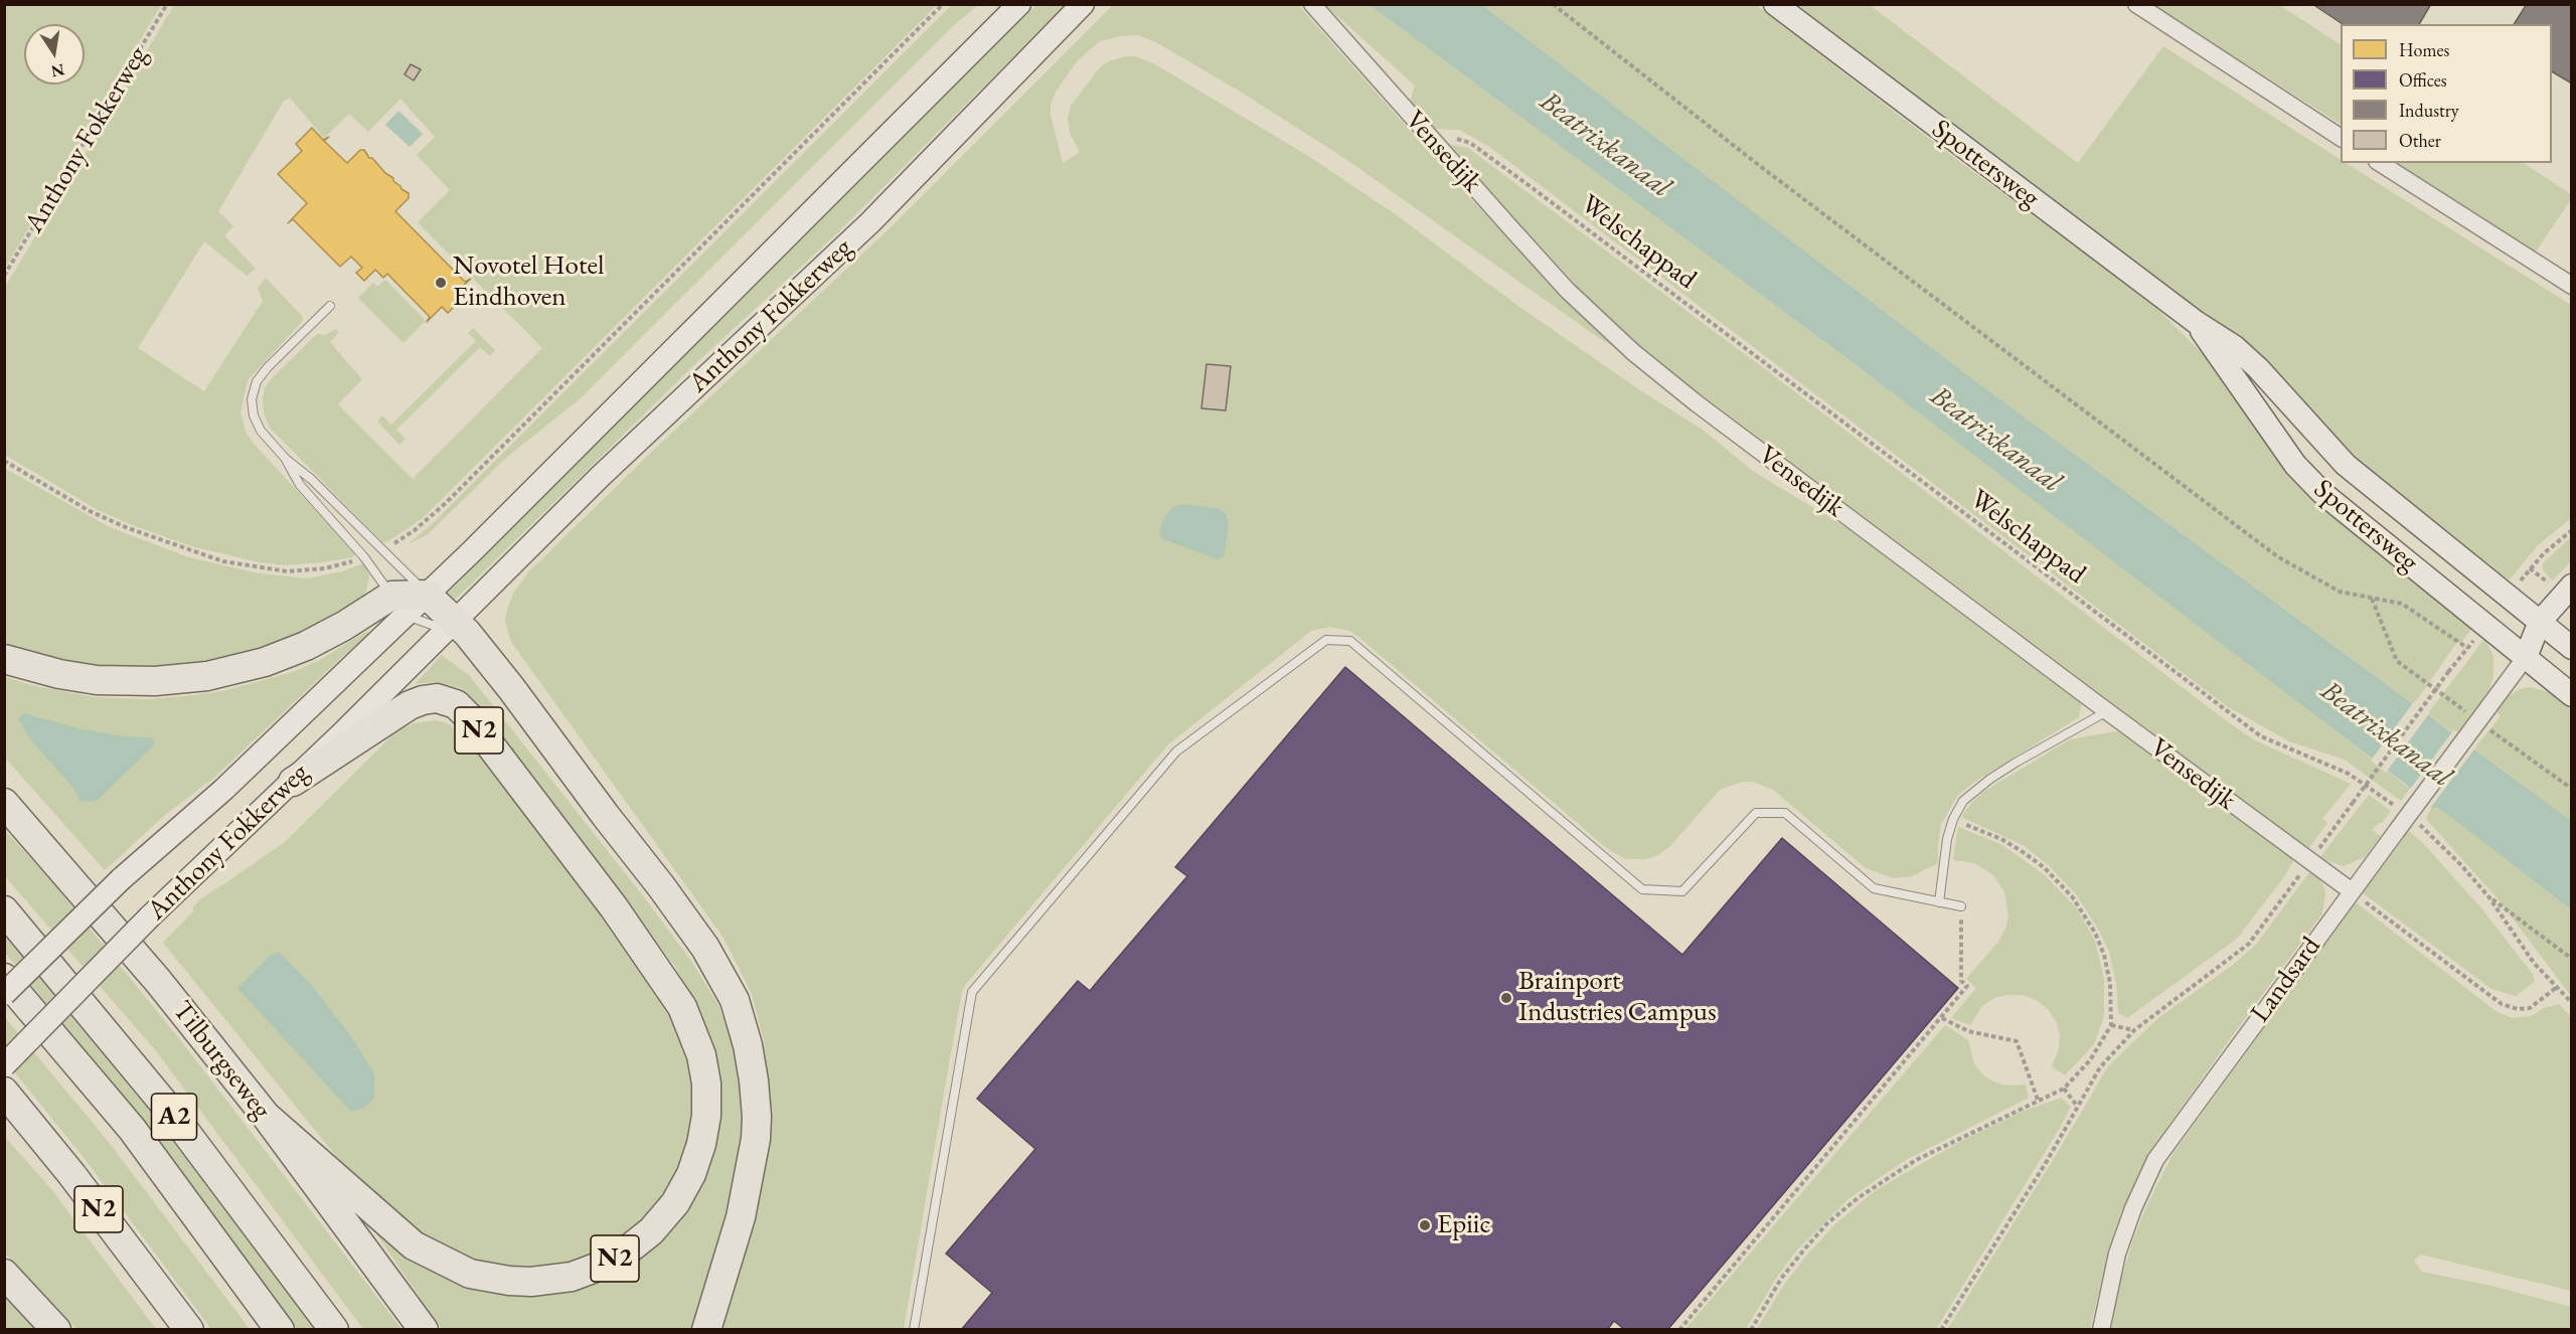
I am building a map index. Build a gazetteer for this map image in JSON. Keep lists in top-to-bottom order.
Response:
{
  "streets": {
    "highway": ["N2", "Tilburgseweg", "A2"],
    "main road": ["Anthony Fokkerweg", "Spottersweg"],
    "street": ["Vensedijk", "Landsard"],
    "path": ["Welschappad"]
  },
  "crossings": [
    ["Anthony Fokkerweg", "N2"],
    ["Vensedijk", "Welschappad"],
    ["Vensedijk", "Landsard"],
    ["Spottersweg", "Landsard"],
    ["N2", "Tilburgseweg"]
  ],
  "water": ["Beatrixkanaal"],
  "places": ["Novotel Hotel Eindhoven", "Brainport Industries Campus", "Epiic"],
  "legend": [
    "Homes",
    "Offices",
    "Industry",
    "Other"
  ],
  "north": "bottom"
}
